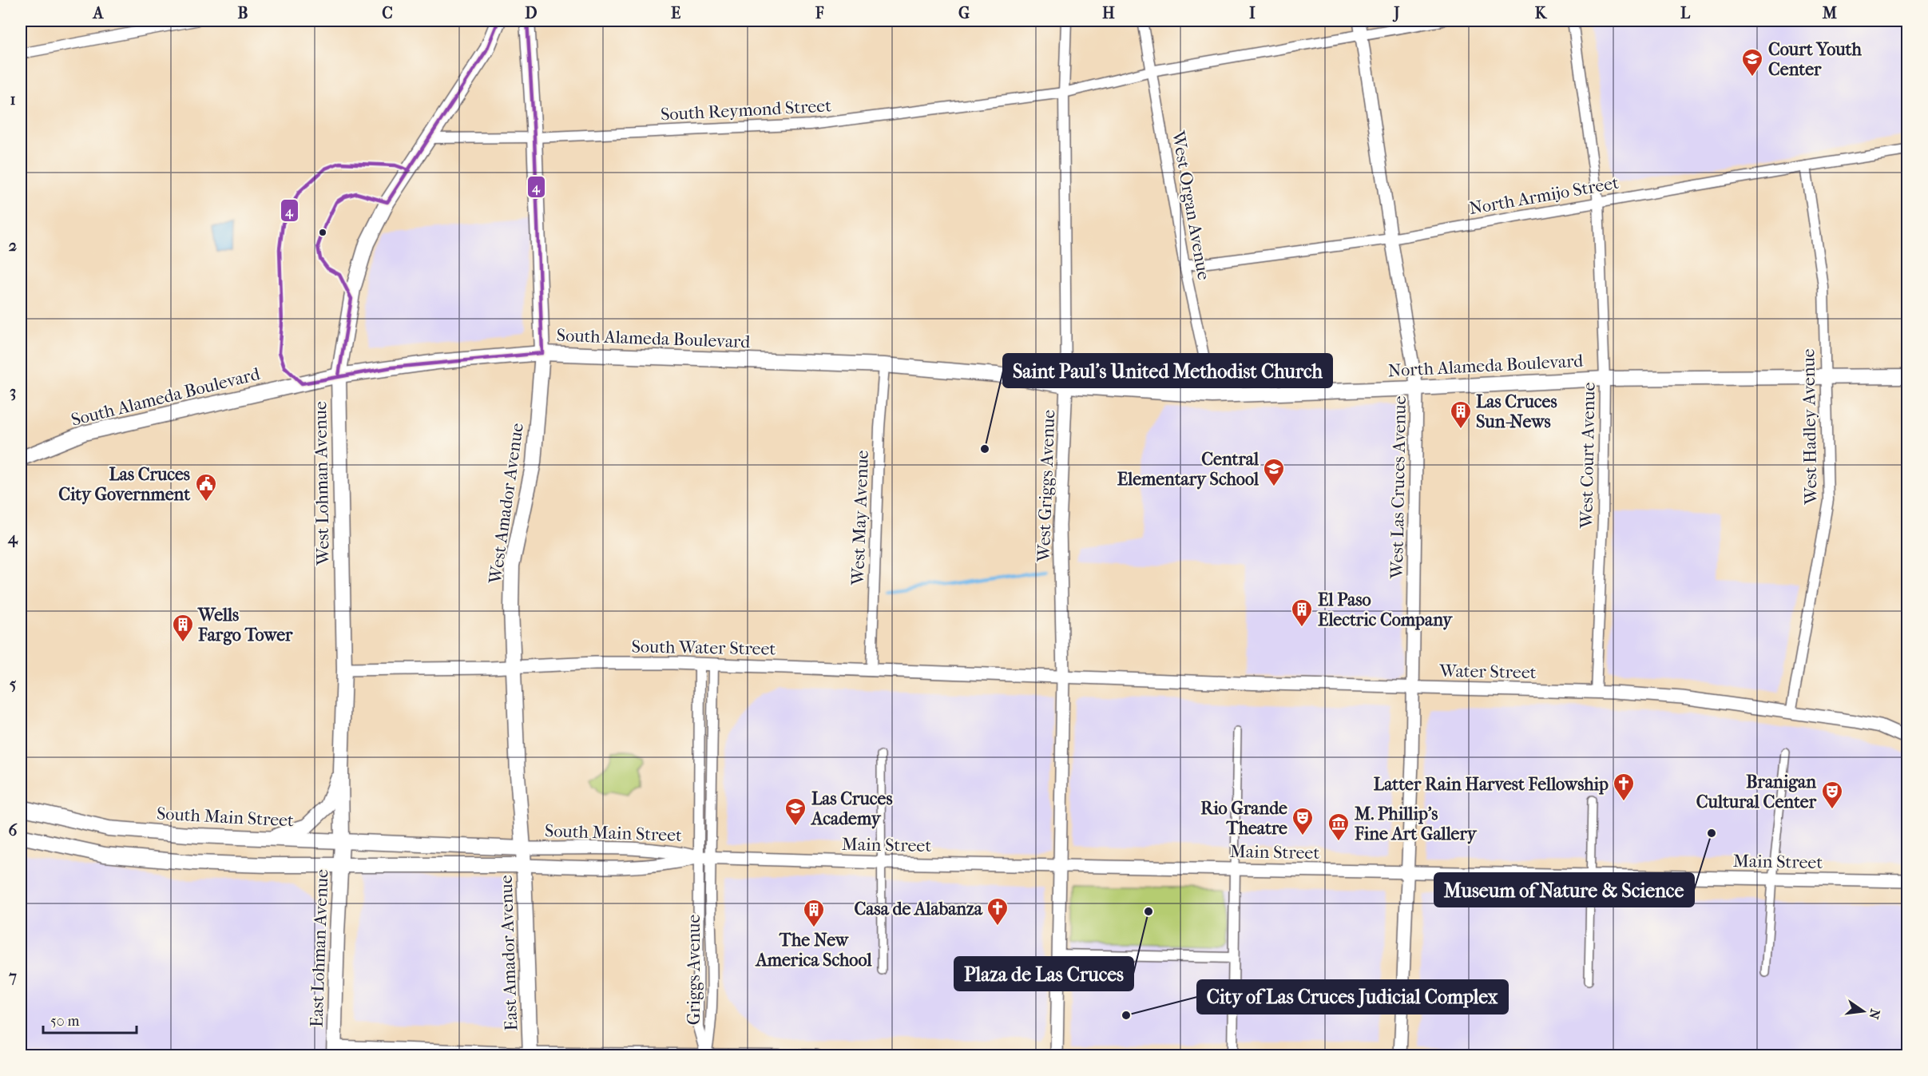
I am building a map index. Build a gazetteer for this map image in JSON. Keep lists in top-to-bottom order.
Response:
{
  "streets": {
    "main road": [
      "South Alameda Boulevard",
      "North Alameda Boulevard",
      "West Lohman Avenue",
      "West Amador Avenue",
      "South Main Street",
      "East Lohman Avenue",
      "East Amador Avenue"
    ],
    "street": [
      "South Reymond Street",
      "North Armijo Street",
      "West Organ Avenue",
      "West Hadley Avenue",
      "West Court Avenue",
      "West Griggs Avenue",
      "West Las Cruces Avenue",
      "West May Avenue",
      "South Water Street",
      "Water Street",
      "Main Street",
      "Griggs Avenue"
    ]
  },
  "crossings": [
    ["South Reymond Street", "West Organ Avenue"],
    ["South Reymond Street", "West Lohman Avenue"],
    ["South Reymond Street", "West Griggs Avenue"],
    ["South Reymond Street", "West Las Cruces Avenue"],
    ["South Reymond Street", "West Amador Avenue"],
    ["North Armijo Street", "West Organ Avenue"],
    ["North Armijo Street", "West Hadley Avenue"],
    ["North Armijo Street", "West Court Avenue"],
    ["North Armijo Street", "West Las Cruces Avenue"],
    ["West Organ Avenue", "North Alameda Boulevard"],
    ["South Alameda Boulevard", "North Alameda Boulevard"],
    ["South Alameda Boulevard", "West Lohman Avenue"],
    ["South Alameda Boulevard", "West Griggs Avenue"],
    ["South Alameda Boulevard", "West Amador Avenue"],
    ["South Alameda Boulevard", "West May Avenue"],
    ["North Alameda Boulevard", "West Hadley Avenue"],
    ["North Alameda Boulevard", "West Court Avenue"],
    ["North Alameda Boulevard", "West Griggs Avenue"],
    ["North Alameda Boulevard", "West Las Cruces Avenue"],
    ["West Hadley Avenue", "Water Street"],
    ["West Court Avenue", "Water Street"],
    ["West Lohman Avenue", "South Water Street"],
    ["West Lohman Avenue", "South Main Street"],
    ["West Lohman Avenue", "East Lohman Avenue"],
    ["West Griggs Avenue", "South Water Street"],
    ["West Griggs Avenue", "Water Street"],
    ["West Griggs Avenue", "Main Street"],
    ["West Las Cruces Avenue", "Water Street"],
    ["West Las Cruces Avenue", "Main Street"],
    ["West Amador Avenue", "South Water Street"],
    ["West Amador Avenue", "South Main Street"],
    ["West Amador Avenue", "East Amador Avenue"],
    ["West May Avenue", "South Water Street"],
    ["South Water Street", "Water Street"],
    ["South Water Street", "Griggs Avenue"],
    ["South Main Street", "Main Street"],
    ["South Main Street", "East Lohman Avenue"],
    ["South Main Street", "East Amador Avenue"],
    ["South Main Street", "Griggs Avenue"],
    ["Main Street", "Griggs Avenue"]
  ],
  "places": {
    "school or university": ["Court Youth Center", "Central Elementary School", "Las Cruces Academy"],
    "building": [
      "Las Cruces Sun-News",
      "El Paso Electric Company",
      "Wells Fargo Tower",
      "The New America School"
    ],
    "other": [
      "Saint Paul's United Methodist Church",
      "Museum of Nature & Science",
      "Plaza de Las Cruces",
      "City of Las Cruces Judicial Complex"
    ],
    "public building": ["Las Cruces City Government"],
    "church": ["Latter Rain Harvest Fellowship", "Casa de Alabanza"],
    "theatre": ["Branigan Cultural Center", "Rio Grande Theatre"],
    "museum": ["M. Phillip's Fine Art Gallery"]
  },
  "lines": ["transit line 4"],
  "scale_bar": "50 m",
  "north": "right",
  "grid": {
    "columns": [
      "A",
      "B",
      "C",
      "D",
      "E",
      "F",
      "G",
      "H",
      "I",
      "J",
      "K",
      "L",
      "M"
    ],
    "rows": [
      "1",
      "2",
      "3",
      "4",
      "5",
      "6",
      "7"
    ]
  }
}
